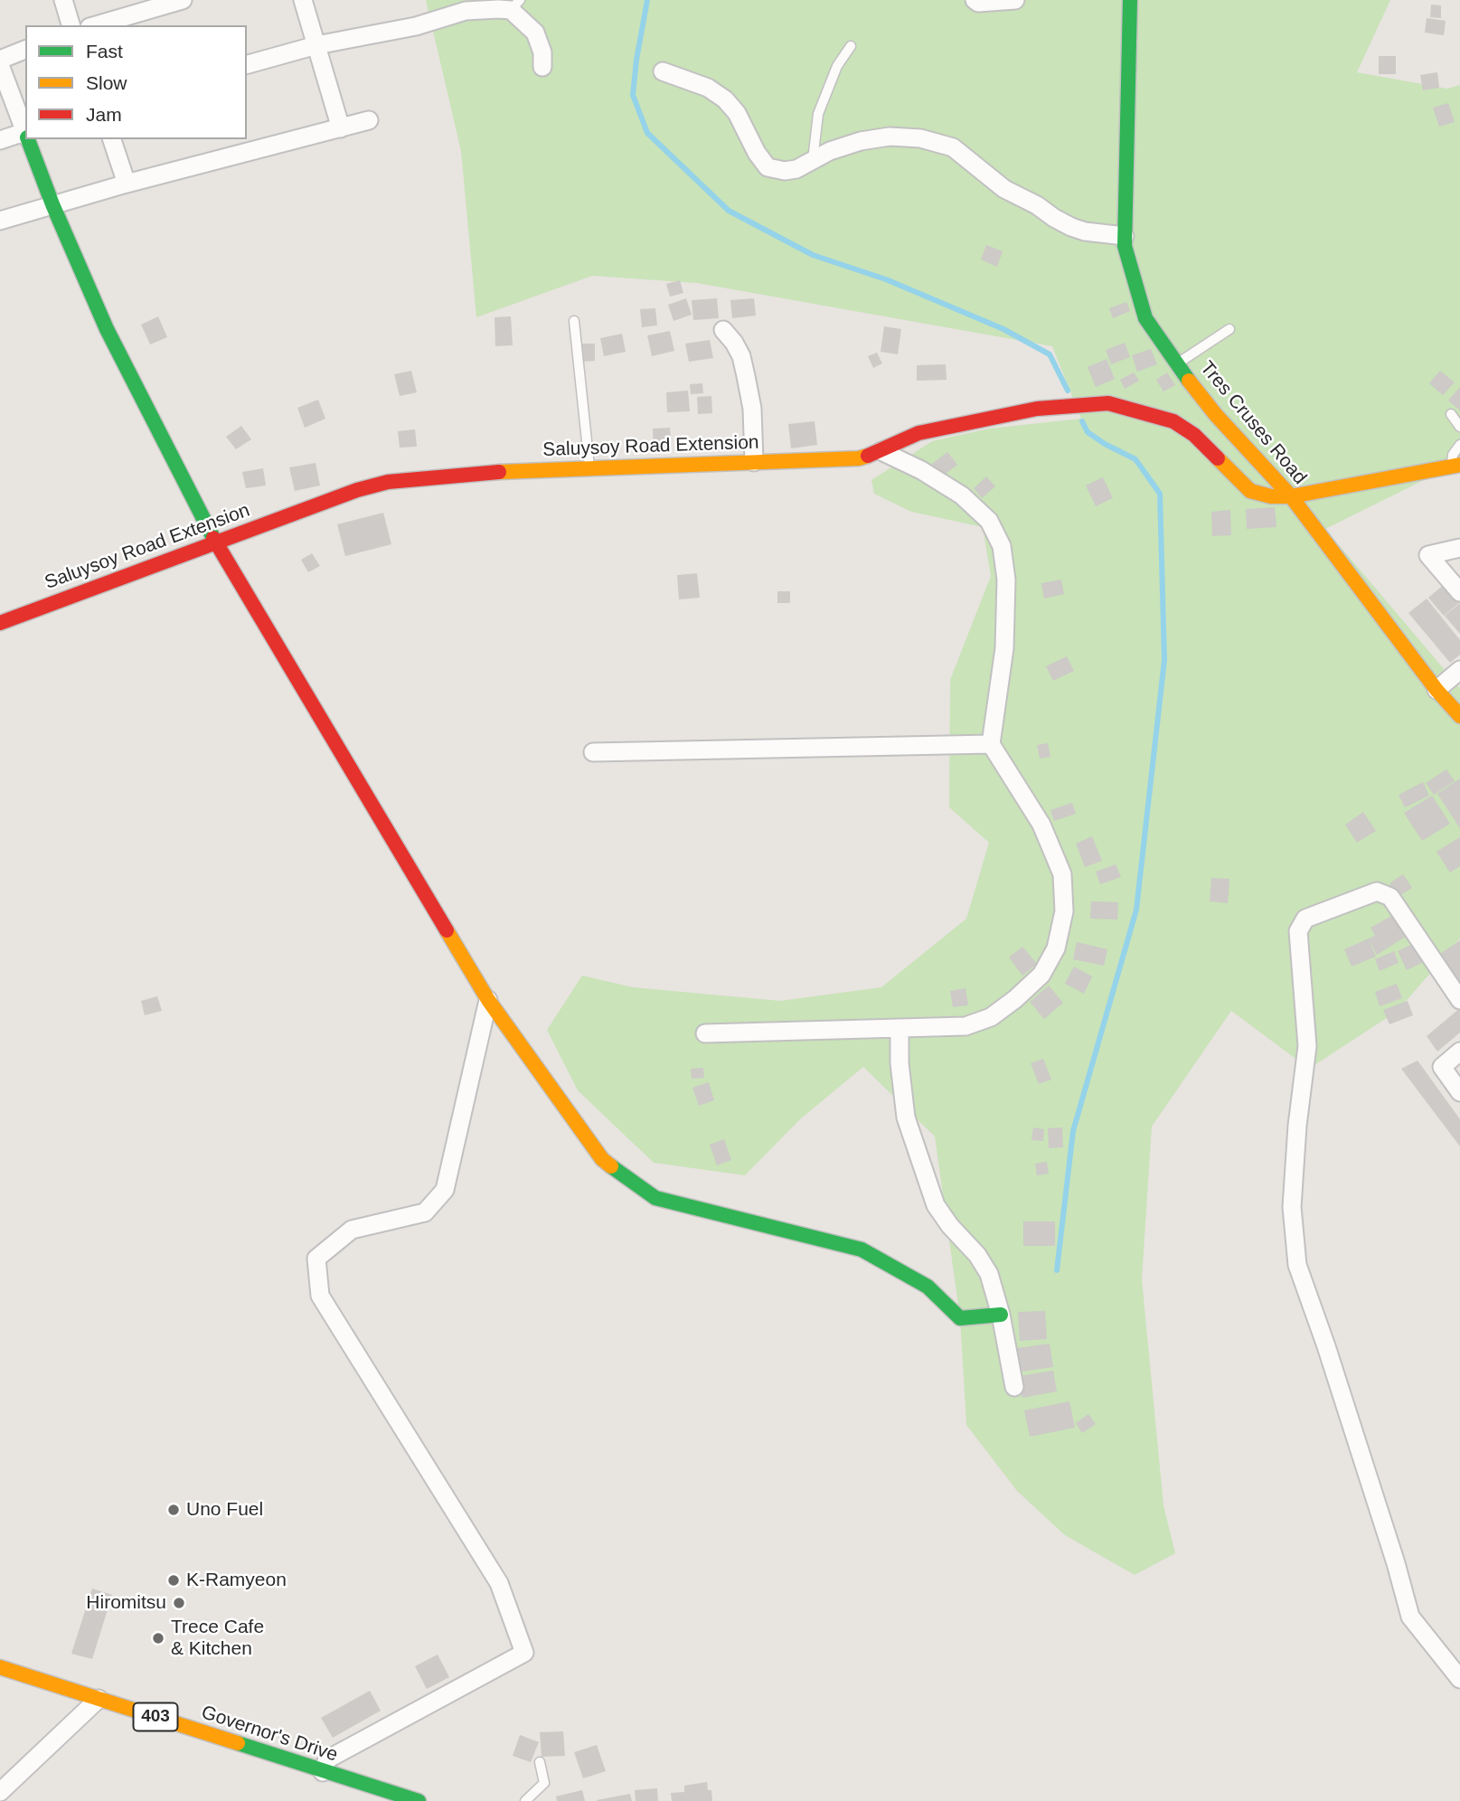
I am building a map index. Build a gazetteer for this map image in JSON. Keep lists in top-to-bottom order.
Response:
{
  "streets": {
    "main road": [
      "Tres Cruses Road",
      "Saluysoy Road Extension",
      "403",
      "Governor's Drive"
    ]
  },
  "crossings": [
    ["Tres Cruses Road", "Saluysoy Road Extension"]
  ],
  "places": [
    "Uno Fuel",
    "K-Ramyeon",
    "Hiromitsu",
    "Trece Cafe & Kitchen"
  ],
  "legend": ["Fast", "Slow", "Jam"]
}
